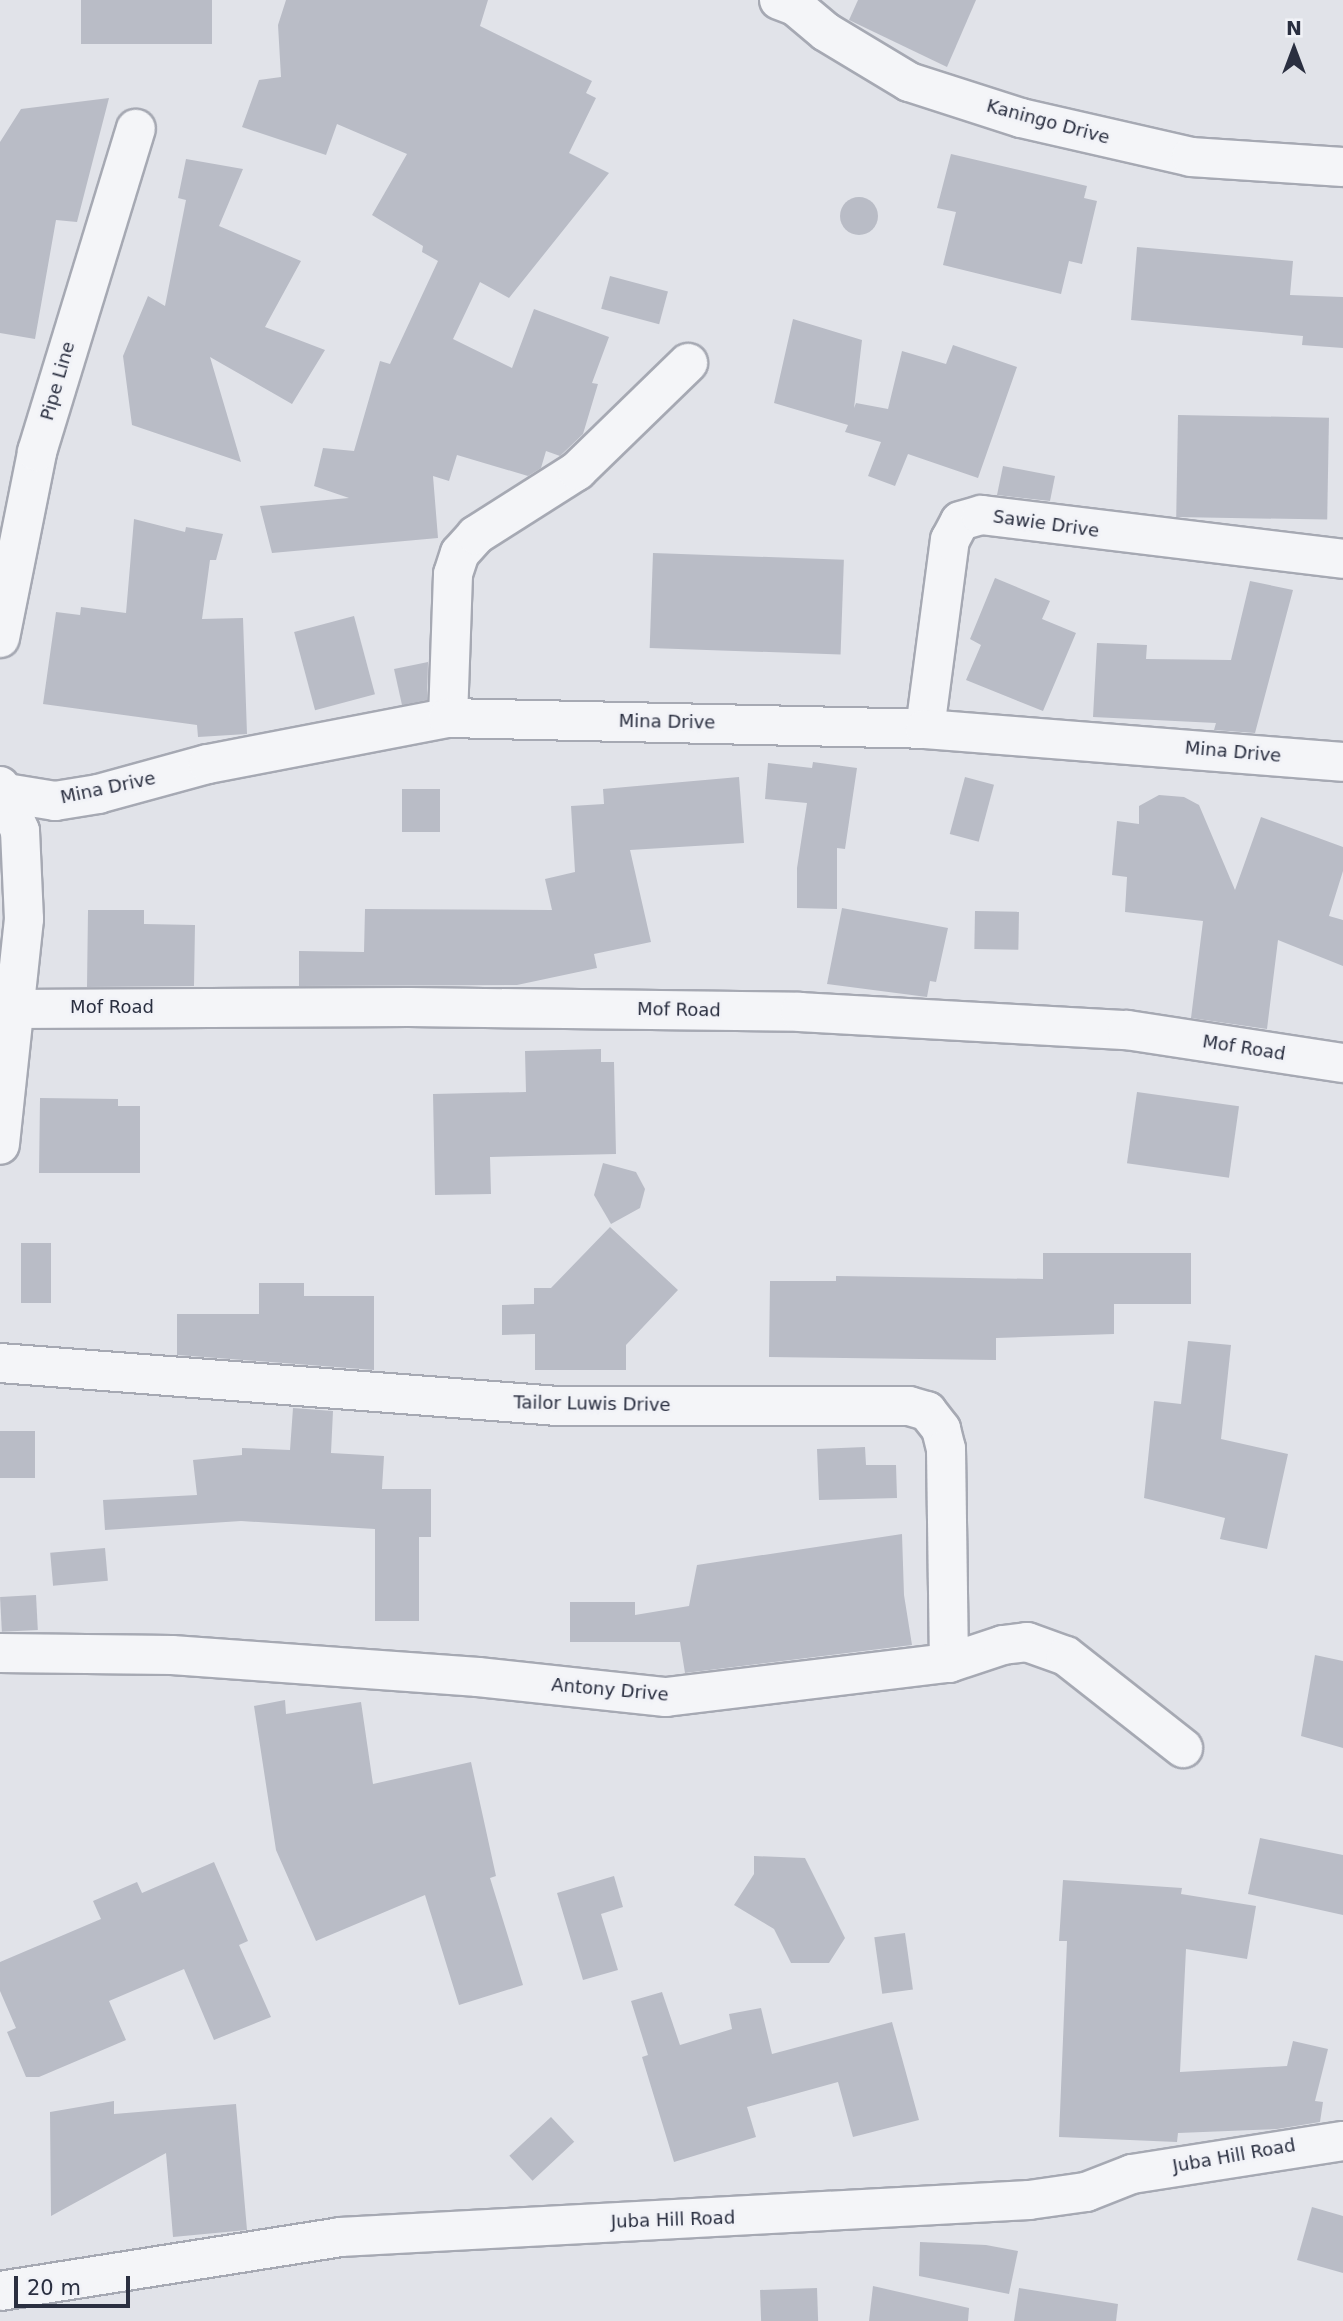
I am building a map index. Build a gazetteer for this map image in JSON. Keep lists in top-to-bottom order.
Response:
{
  "streets": {
    "street": [
      "Kaningo Drive",
      "Pipe Line",
      "Sawie Drive",
      "Mina Drive",
      "Mof Road",
      "Tailor Luwis Drive",
      "Antony Drive",
      "Juba Hill Road"
    ]
  },
  "crossings": [
    ["Sawie Drive", "Mina Drive"],
    ["Tailor Luwis Drive", "Antony Drive"]
  ],
  "scale_bar": "20 m",
  "north": "top"
}
